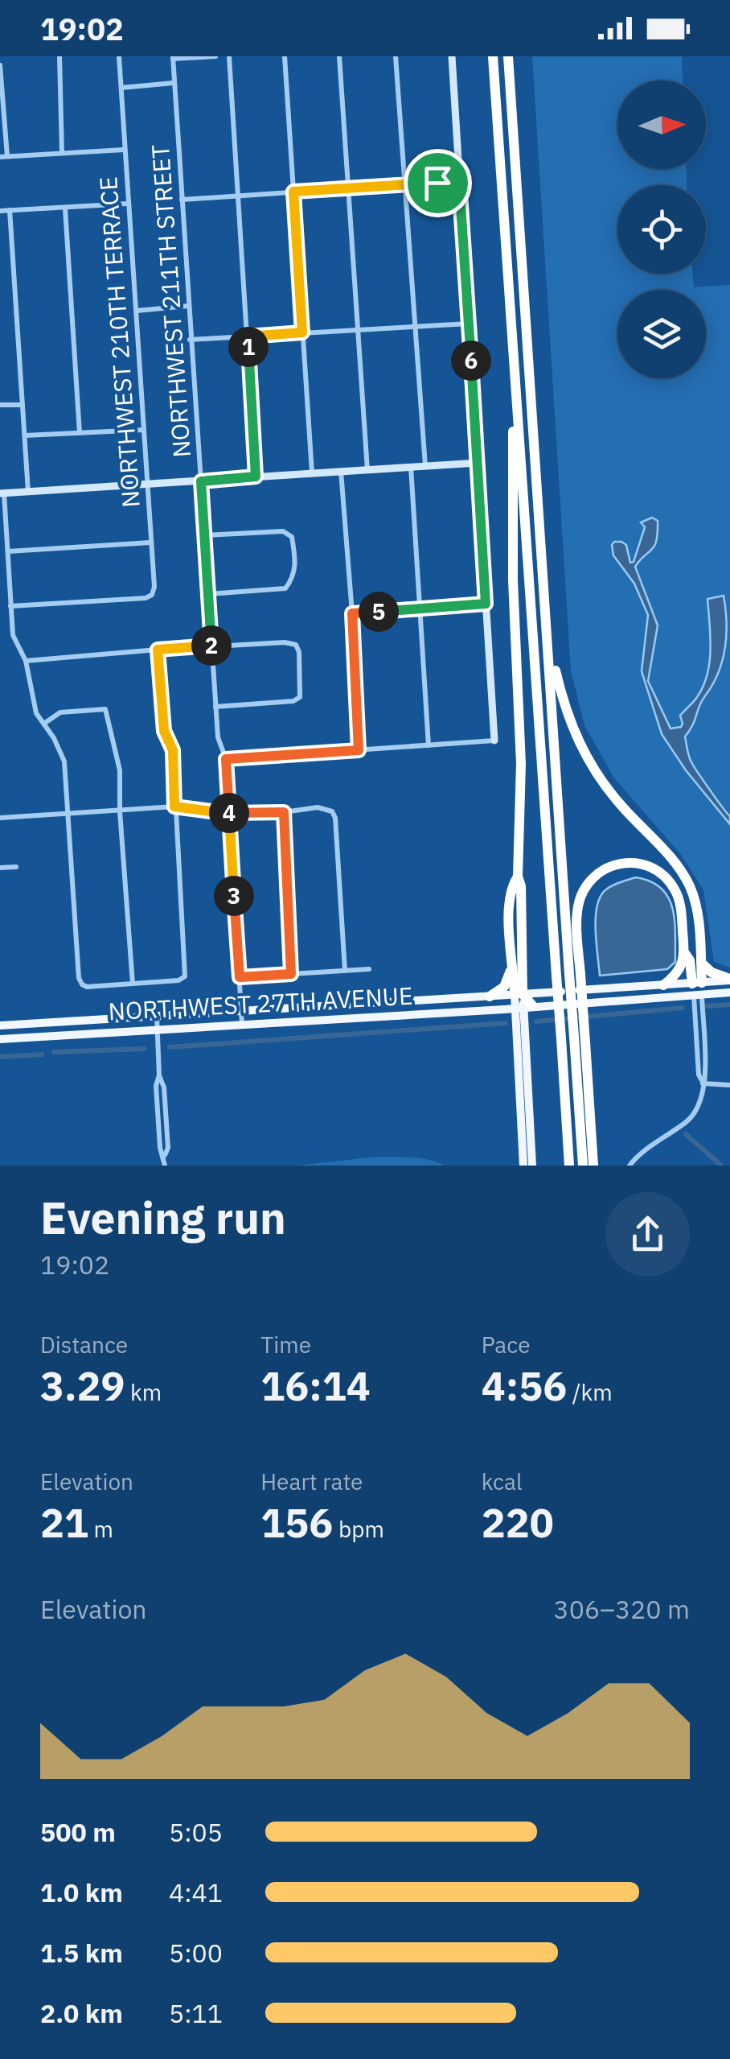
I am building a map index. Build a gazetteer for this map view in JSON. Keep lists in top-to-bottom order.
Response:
{
  "streets": {
    "main road": ["NORTHWEST 27TH AVENUE"],
    "street": ["NORTHWEST 211TH STREET", "NORTHWEST 210TH TERRACE"]
  },
  "crossings": [
    ["NORTHWEST 211TH STREET", "NORTHWEST 27TH AVENUE"]
  ],
  "north": "right",
  "page": {
    "status": "19:02",
    "pins": [
      "1",
      "6",
      "5",
      "2",
      "4",
      "3"
    ],
    "heading": ["Evening run", "19:02"],
    "stats": [
      ["Distance", "3.29 km"],
      ["Time", "16:14"],
      ["Pace", "4:56 /km"],
      ["Elevation", "21 m"],
      ["Heart rate", "156 bpm"],
      ["kcal", "220"]
    ],
    "chart": ["Elevation", "306–320 m"],
    "list": [
      {
        "name": "500 m",
        "note": "5:05"
      },
      {
        "name": "1.0 km",
        "note": "4:41"
      },
      {
        "name": "1.5 km",
        "note": "5:00"
      },
      {
        "name": "2.0 km",
        "note": "5:11"
      }
    ]
  }
}
